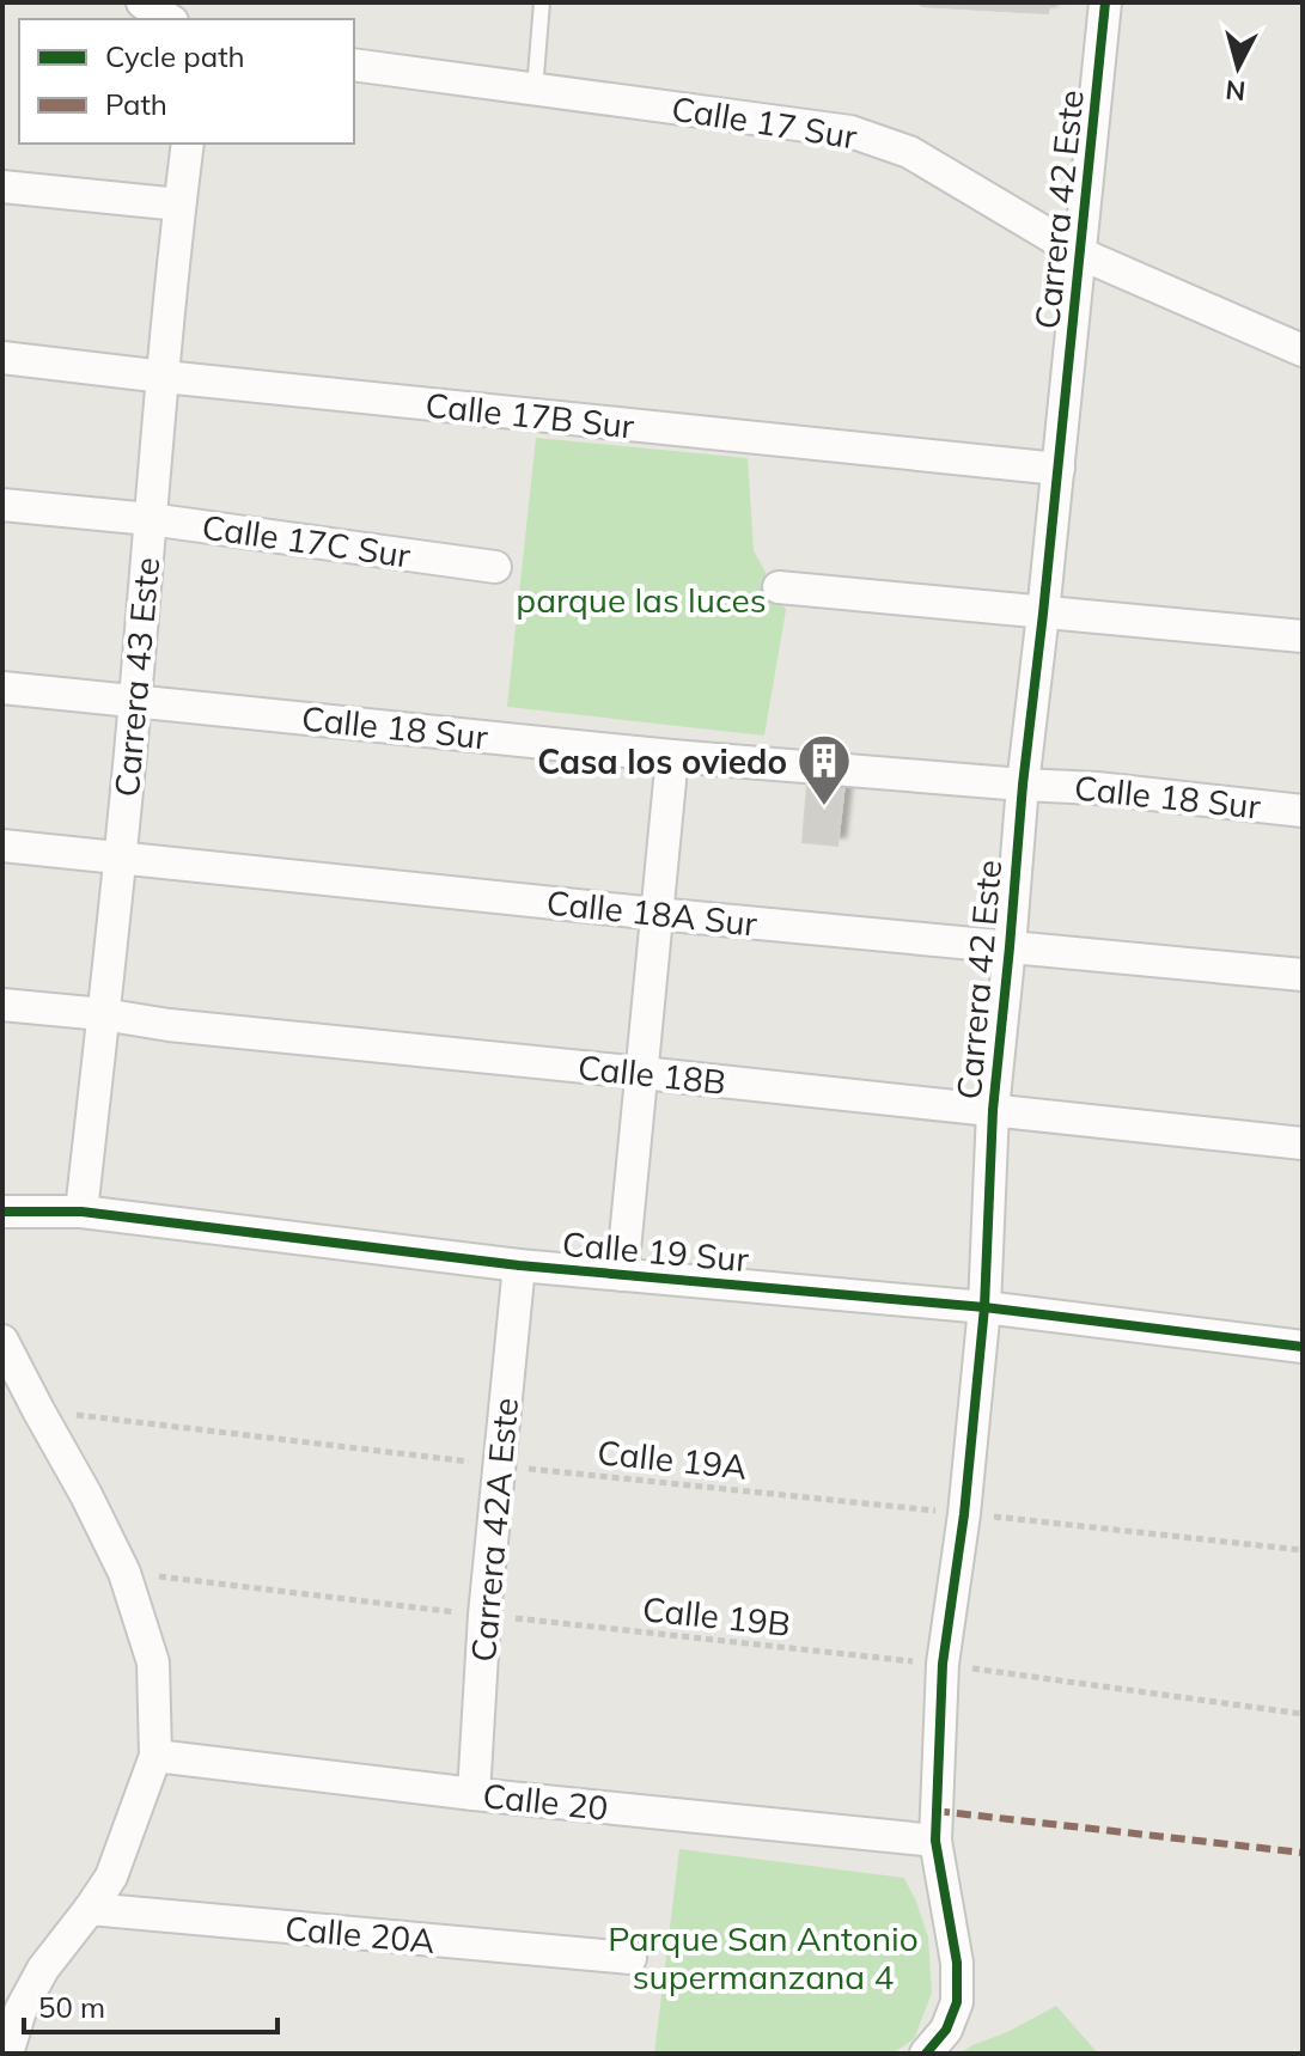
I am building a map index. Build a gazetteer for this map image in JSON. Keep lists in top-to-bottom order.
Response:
{
  "streets": {
    "street": [
      "Calle 17 Sur",
      "Carrera 42 Este",
      "Calle 17B Sur",
      "Calle 17C Sur",
      "Carrera 43 Este",
      "Calle 18 Sur",
      "Calle 18A Sur",
      "Calle 18B",
      "Calle 19 Sur",
      "Carrera 42A Este",
      "Calle 20",
      "Calle 20A"
    ],
    "path": ["Calle 19A", "Calle 19B"]
  },
  "crossings": [
    ["Calle 17 Sur", "Carrera 42 Este"],
    ["Carrera 42 Este", "Calle 17B Sur"],
    ["Carrera 42 Este", "Calle 18 Sur"],
    ["Carrera 42 Este", "Calle 18A Sur"],
    ["Carrera 42 Este", "Calle 18B"],
    ["Carrera 42 Este", "Calle 19 Sur"],
    ["Carrera 42 Este", "Calle 19A"],
    ["Carrera 42 Este", "Calle 19B"],
    ["Carrera 42 Este", "Calle 20"],
    ["Calle 17B Sur", "Carrera 43 Este"],
    ["Calle 17C Sur", "Carrera 43 Este"],
    ["Carrera 43 Este", "Calle 18 Sur"],
    ["Carrera 43 Este", "Calle 18A Sur"],
    ["Carrera 43 Este", "Calle 18B"],
    ["Carrera 43 Este", "Calle 19 Sur"],
    ["Calle 19 Sur", "Carrera 42A Este"],
    ["Calle 19A", "Carrera 42A Este"],
    ["Carrera 42A Este", "Calle 19B"],
    ["Carrera 42A Este", "Calle 20"]
  ],
  "parks": ["parque las luces", "Parque San Antonio supermanzana 4"],
  "places": {
    "building": ["Casa los oviedo"]
  },
  "legend": ["Cycle path", "Path"],
  "scale_bar": "50 m",
  "north": "bottom"
}
